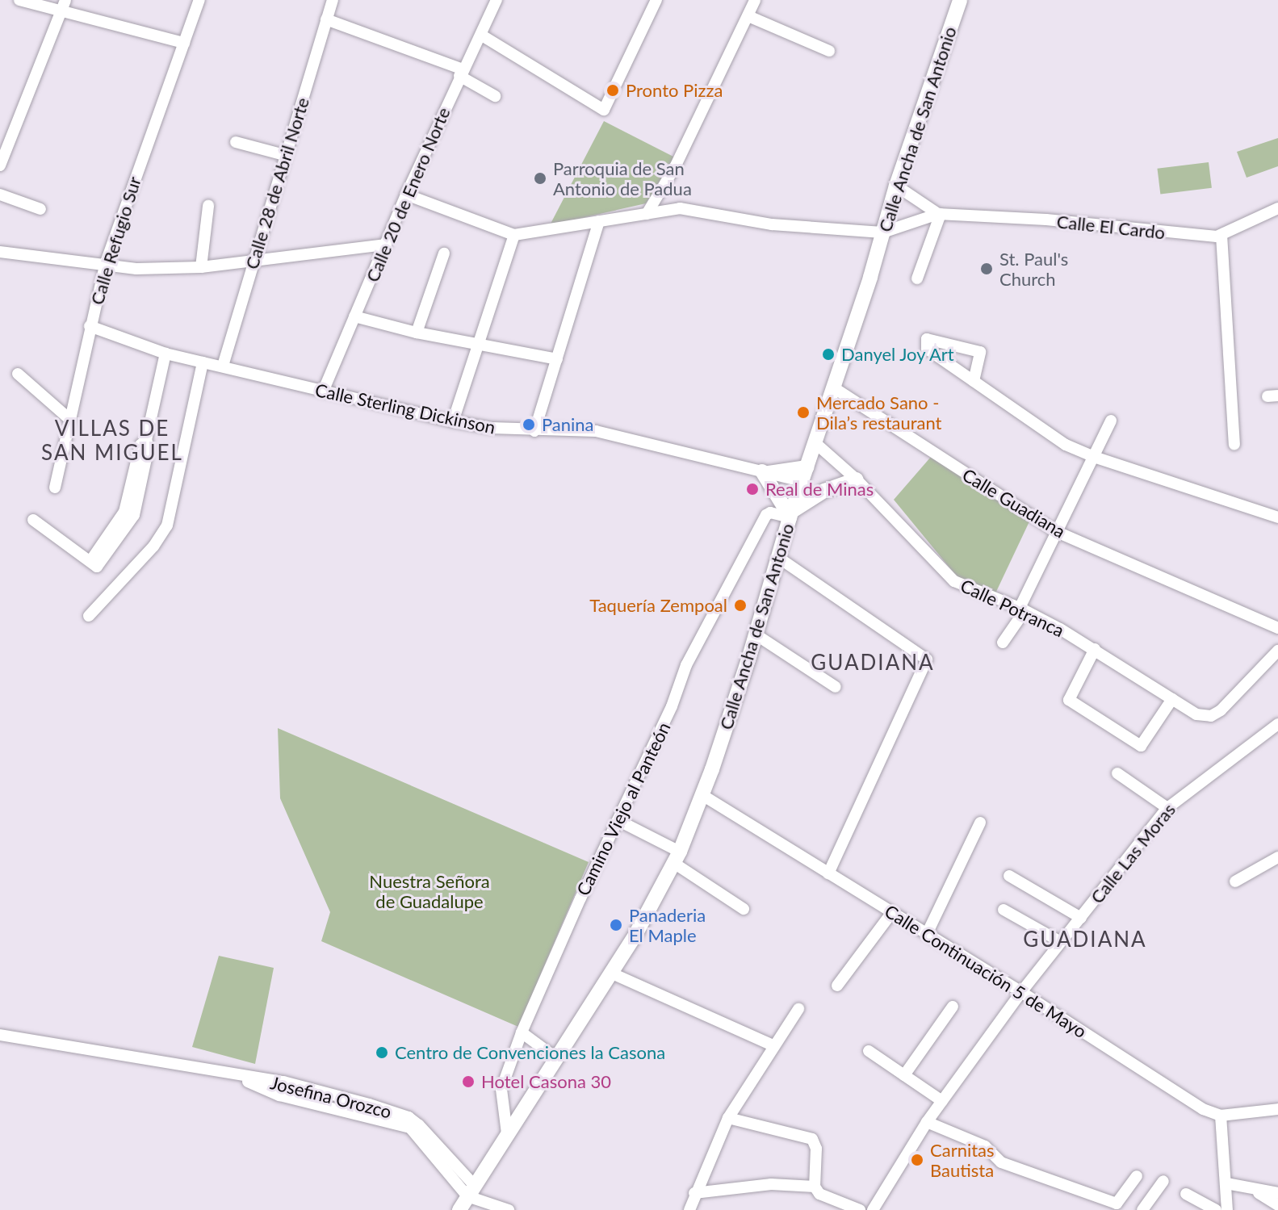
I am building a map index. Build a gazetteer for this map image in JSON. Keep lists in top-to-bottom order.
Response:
{
  "streets": {
    "main road": ["Calle Ancha de San Antonio"],
    "street": [
      "Calle 28 de Abril Norte",
      "Calle 20 de Enero Norte",
      "Calle El Cardo",
      "Calle Refugio Sur",
      "Calle Sterling Dickinson",
      "Calle Guadiana",
      "Calle Potranca",
      "Camino Viejo al Panteón",
      "Calle Las Moras",
      "Calle Continuación 5 de Mayo",
      "Josefina Orozco"
    ]
  },
  "crossings": [
    ["Calle Ancha de San Antonio", "Calle El Cardo"],
    ["Calle Ancha de San Antonio", "Calle Guadiana"],
    ["Calle Ancha de San Antonio", "Calle Potranca"],
    ["Calle Ancha de San Antonio", "Camino Viejo al Panteón"],
    ["Calle Ancha de San Antonio", "Calle Continuación 5 de Mayo"],
    ["Calle Ancha de San Antonio", "Josefina Orozco"],
    ["Calle 28 de Abril Norte", "Calle Sterling Dickinson"],
    ["Calle 20 de Enero Norte", "Calle Sterling Dickinson"],
    ["Calle Refugio Sur", "Calle Sterling Dickinson"],
    ["Calle Las Moras", "Calle Continuación 5 de Mayo"]
  ],
  "districts": ["VILLAS DE SAN MIGUEL", "GUADIANA", "GUADIANA"],
  "parks": ["Nuestra Señora de Guadalupe"],
  "places": [
    "Pronto Pizza",
    "Parroquia de San Antonio de Padua",
    "St. Paul's Church",
    "Danyel Joy Art",
    "Mercado Sano - Dila’s restaurant",
    "Panina",
    "Real de Minas",
    "Taquería Zempoal",
    "Panaderia El Maple",
    "Centro de Convenciones la Casona",
    "Hotel Casona 30",
    "Carnitas Bautista"
  ]
}
